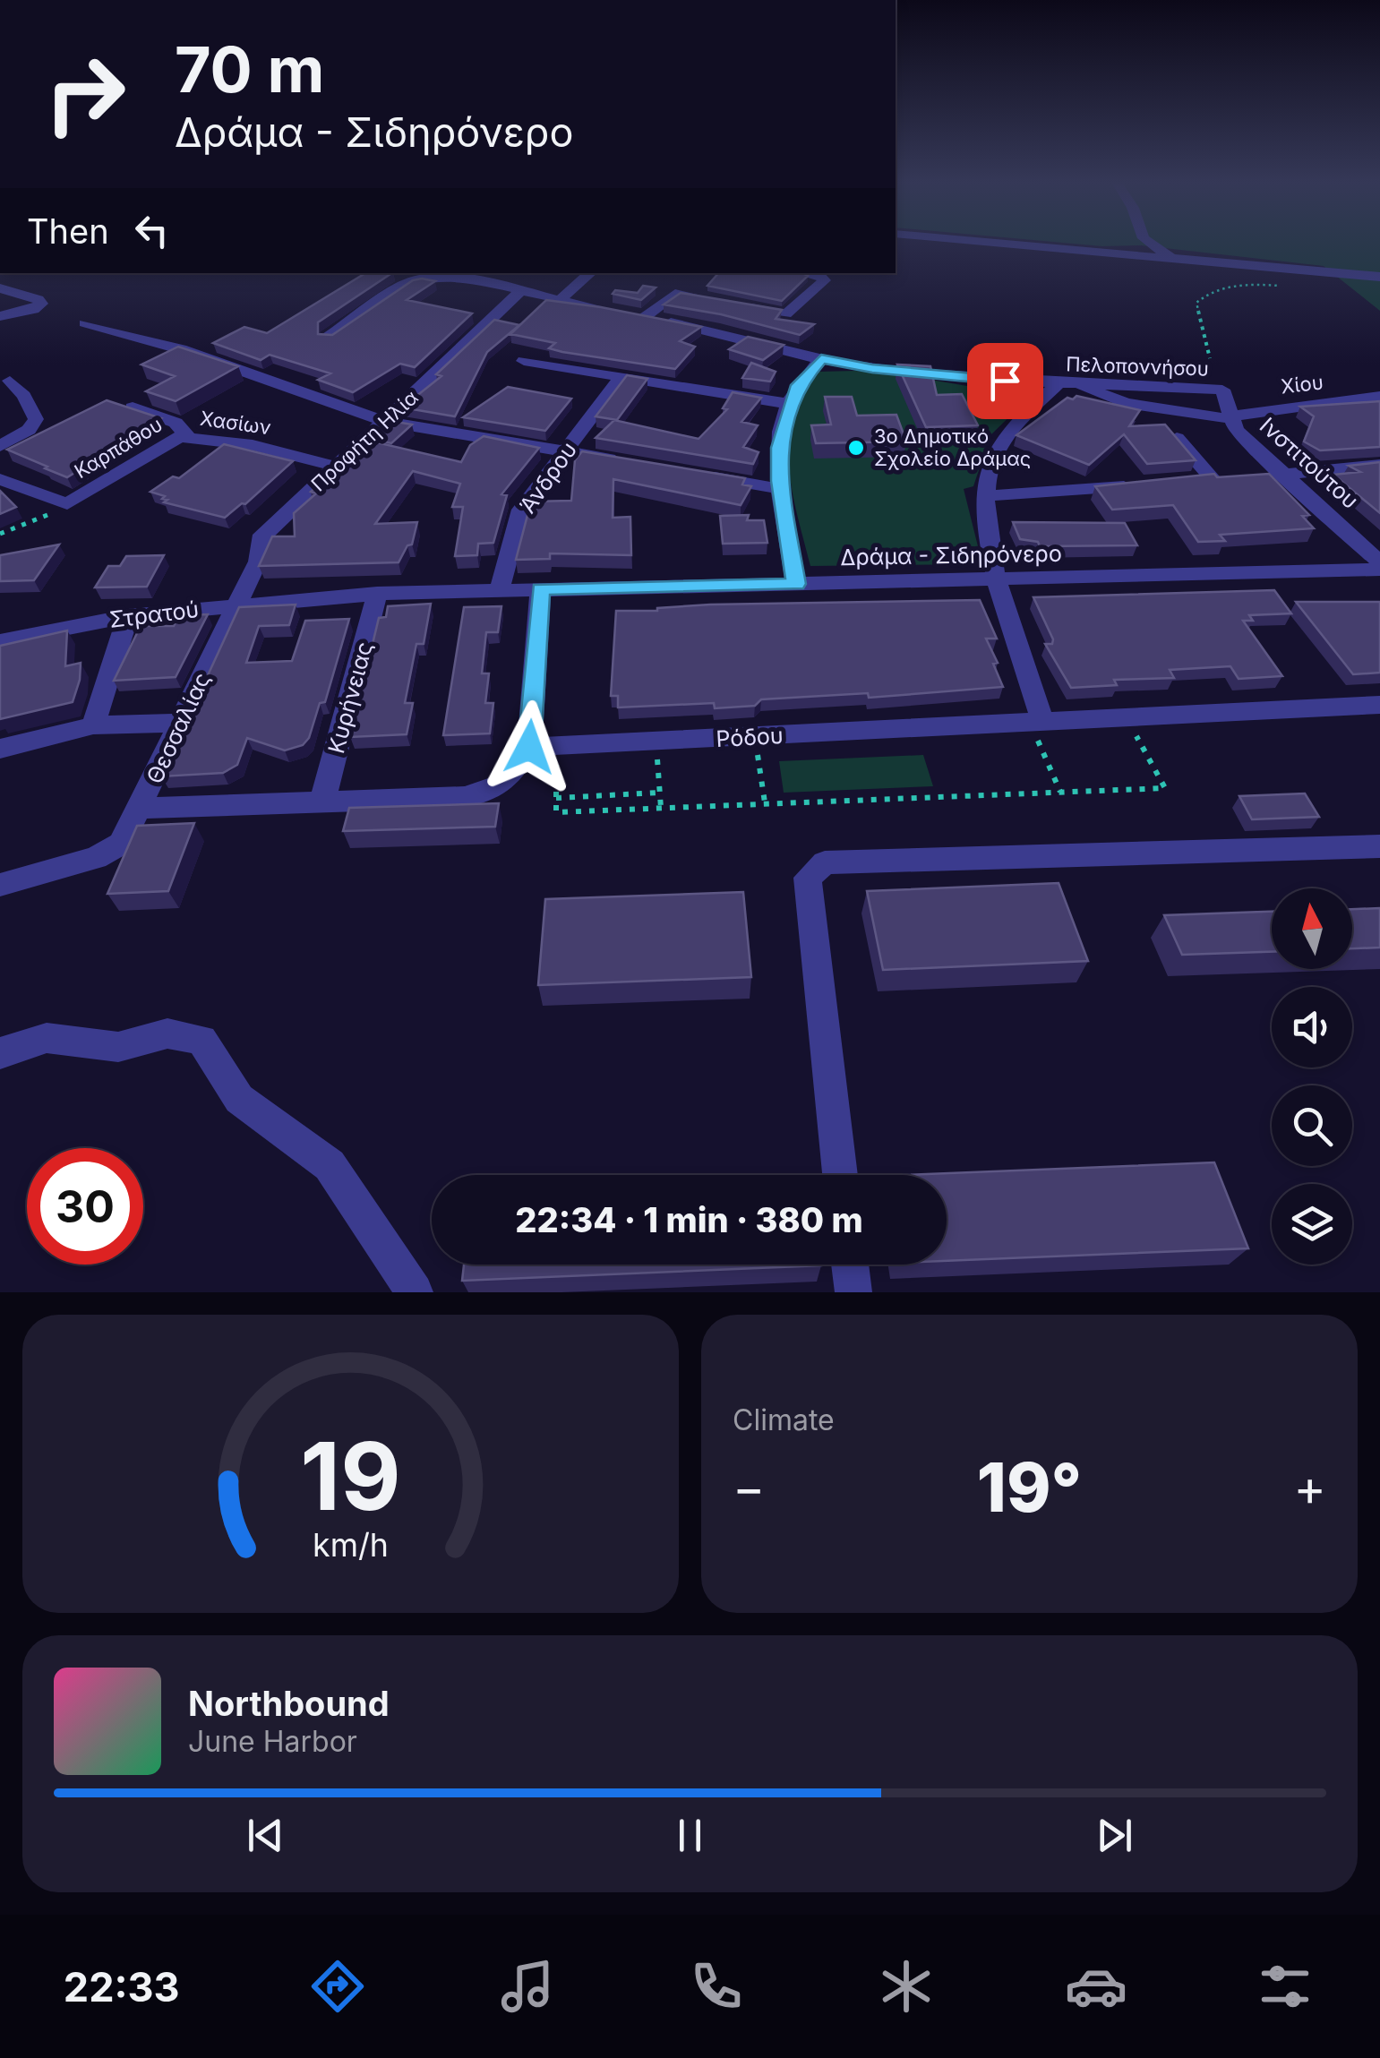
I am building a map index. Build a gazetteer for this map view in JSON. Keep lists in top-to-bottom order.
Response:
{
  "streets": {
    "street": [
      "Πελοποννήσου",
      "Χίου",
      "Χασίων",
      "Προφήτη Ηλία",
      "Καρπάθου",
      "Ινστιτούτου",
      "Άνδρου",
      "Δράμα - Σιδηρόνερο",
      "Στρατού",
      "Κυρήνειας",
      "Θεσσαλίας",
      "Ρόδου"
    ]
  },
  "crossings": [
    ["Πελοποννήσου", "Χίου"],
    ["Πελοποννήσου", "Προφήτη Ηλία"],
    ["Πελοποννήσου", "Ινστιτούτου"],
    ["Χίου", "Ινστιτούτου"],
    ["Χασίων", "Προφήτη Ηλία"],
    ["Χασίων", "Καρπάθου"],
    ["Προφήτη Ηλία", "Στρατού"],
    ["Προφήτη Ηλία", "Θεσσαλίας"],
    ["Άνδρου", "Δράμα - Σιδηρόνερο"],
    ["Δράμα - Σιδηρόνερο", "Στρατού"],
    ["Δράμα - Σιδηρόνερο", "Κυρήνειας"],
    ["Στρατού", "Θεσσαλίας"]
  ],
  "places": ["3ο Δημοτικό Σχολείο Δράμας"],
  "north": "top",
  "page": {
    "turn": ["70 m", "Δράμα - Σιδηρόνερο"],
    "then": "Then",
    "limit": "30",
    "trip": "22:34 · 1 min · 380 m",
    "tile": "Climate",
    "heat": ["−", "19°", "+"],
    "song": ["Northbound", "June Harbor"],
    "tabs": "22:33",
    "gauge": ["19", "km/h"]
  }
}
